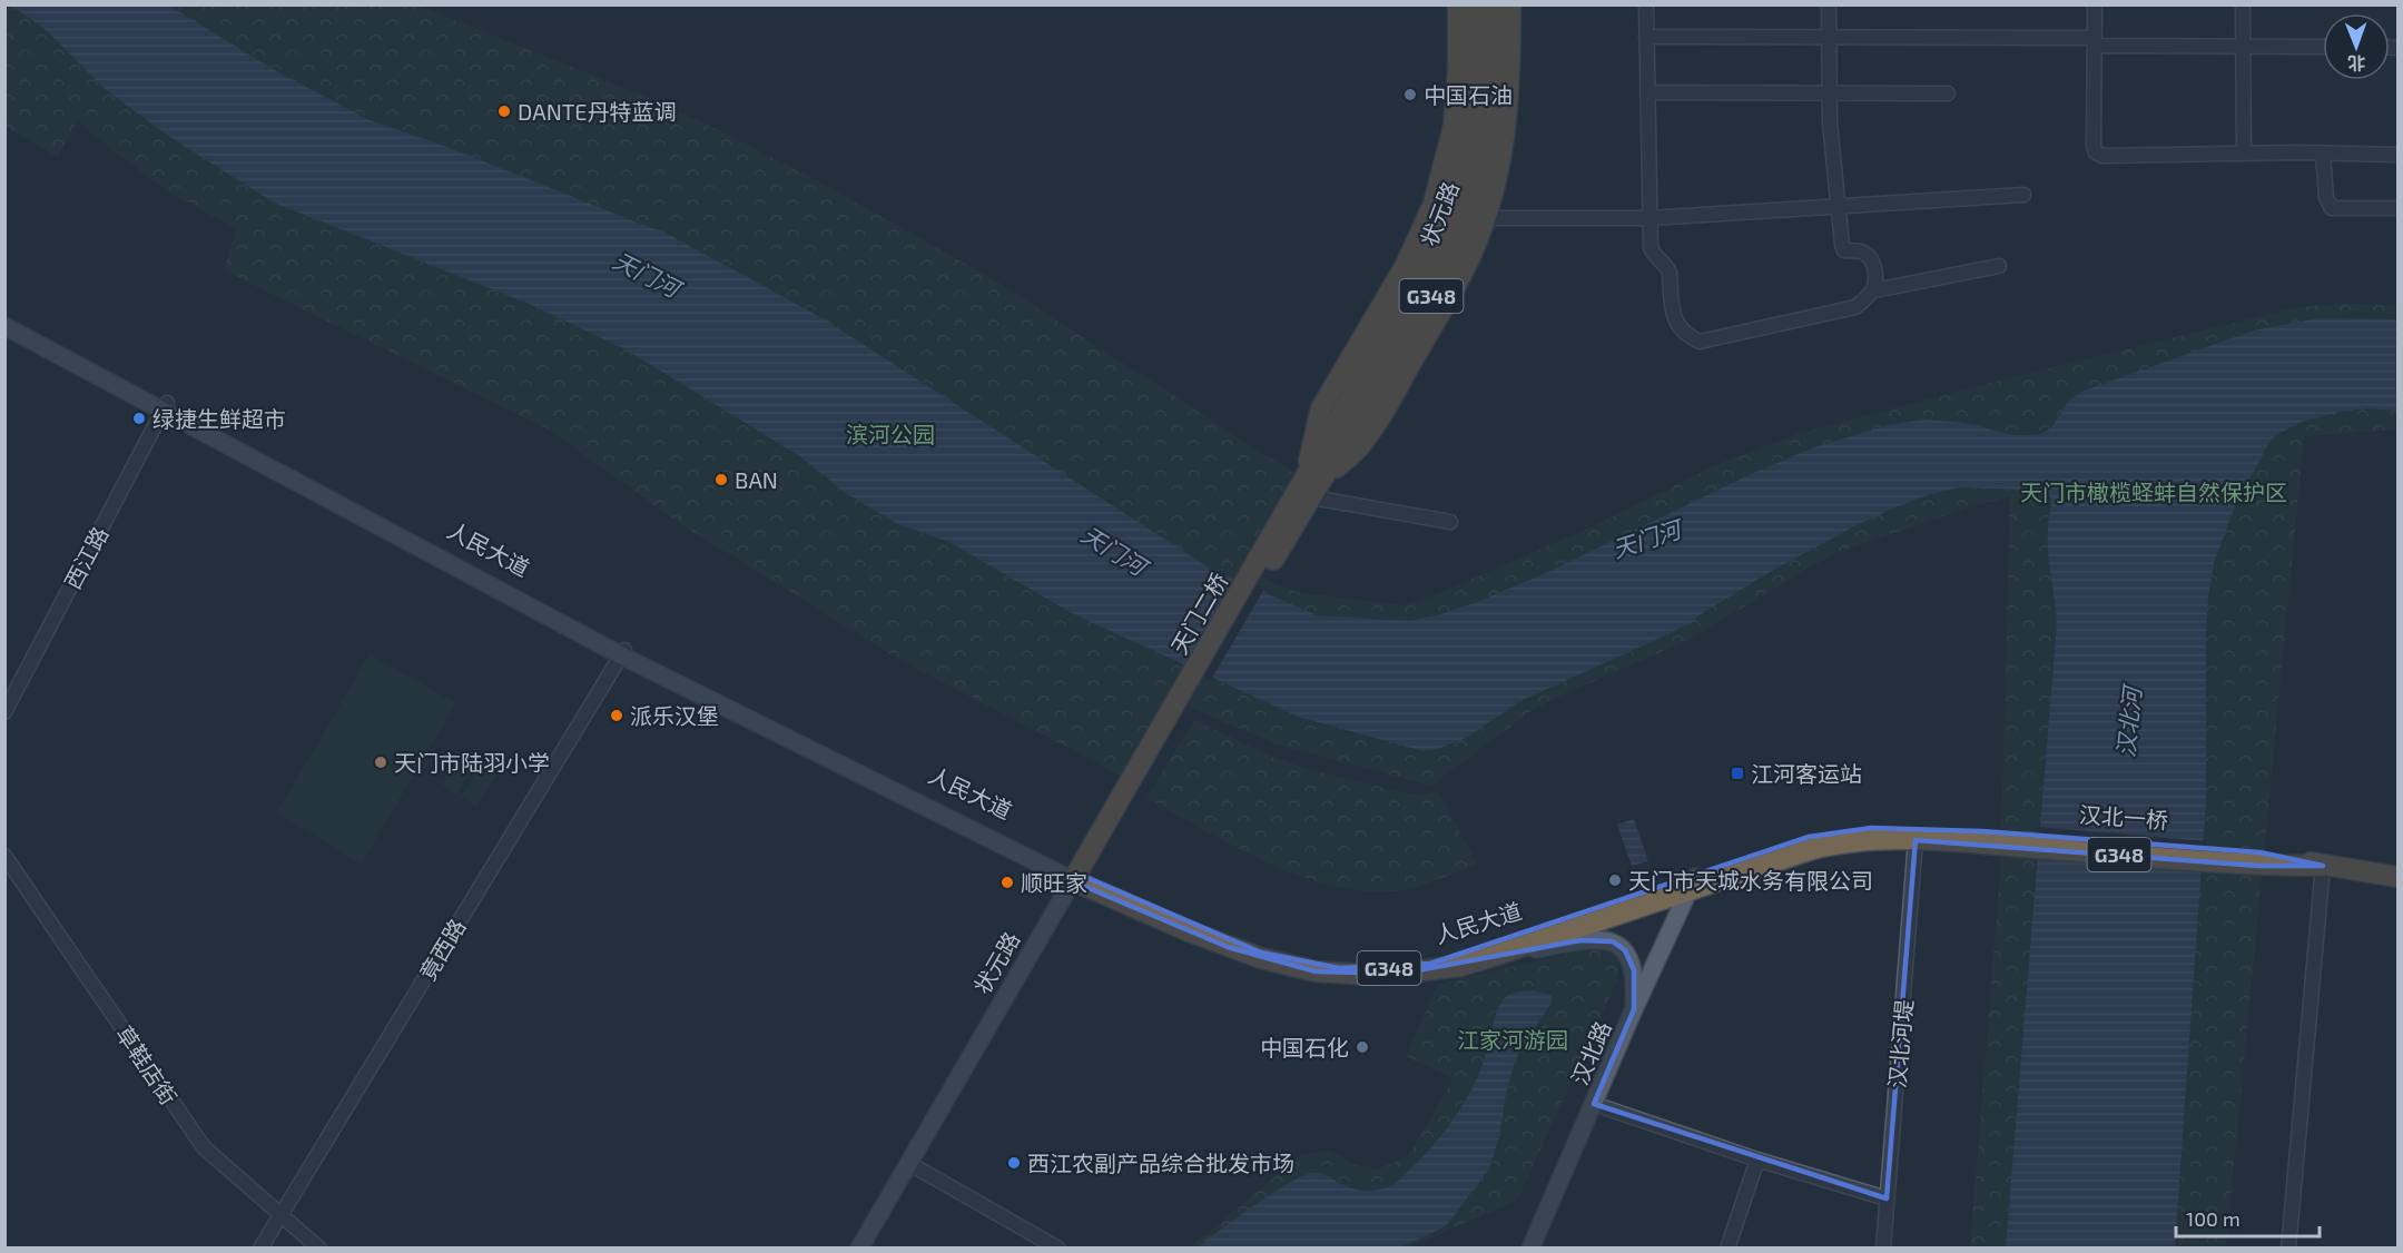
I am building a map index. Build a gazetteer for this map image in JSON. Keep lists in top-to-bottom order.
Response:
{
  "streets": {
    "highway": [
      "状元路",
      "G348",
      "人民大道",
      "天门二桥",
      "汉北一桥"
    ],
    "main road": ["汉北路"],
    "street": [
      "西江路",
      "竟西路",
      "汉北河堤",
      "草鞋店街"
    ]
  },
  "crossings": [
    ["状元路", "人民大道"],
    ["状元路", "天门二桥"],
    ["G348", "汉北一桥"],
    ["人民大道", "西江路"],
    ["人民大道", "汉北一桥"],
    ["人民大道", "竟西路"],
    ["人民大道", "汉北河堤"],
    ["人民大道", "汉北路"],
    ["竟西路", "草鞋店街"]
  ],
  "water": ["天门河", "汉北河"],
  "parks": ["滨河公园", "天门市橄榄蛏蚌自然保护区", "江家河游园"],
  "places": {
    "other": [
      "中国石油",
      "DANTE丹特蓝调",
      "绿捷生鲜超市",
      "BAN",
      "派乐汉堡",
      "天门市陆羽小学",
      "天门市天城水务有限公司",
      "顺旺家",
      "中国石化",
      "西江农副产品综合批发市场"
    ],
    "transit": ["江河客运站"]
  },
  "scale_bar": "100 m",
  "north": "bottom"
}
